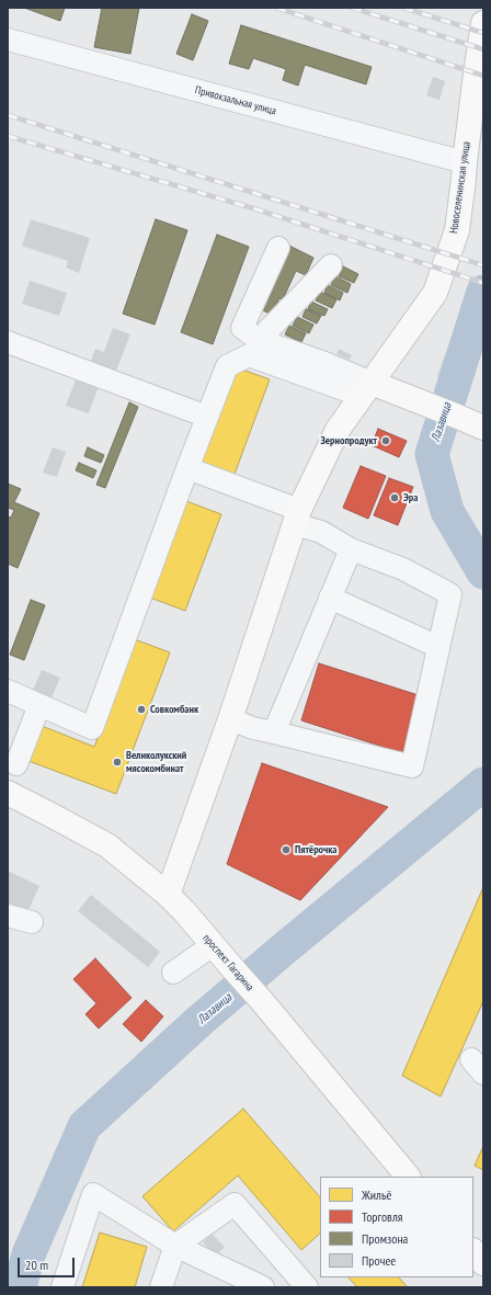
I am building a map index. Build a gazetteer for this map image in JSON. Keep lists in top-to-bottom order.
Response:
{
  "streets": {
    "main road": ["Новоселенинская улица", "проспект Гагарина"],
    "street": ["Привокзальная улица"]
  },
  "crossings": [
    ["Привокзальная улица", "Новоселенинская улица"],
    ["Новоселенинская улица", "проспект Гагарина"]
  ],
  "water": ["Лазавица"],
  "places": [
    "Зернопродукт",
    "Эра",
    "Совкомбанк",
    "Великолукский мясокомбинат",
    "Пятёрочка"
  ],
  "legend": [
    "Жильё",
    "Торговля",
    "Промзона",
    "Прочее"
  ],
  "scale_bar": "20 m"
}
